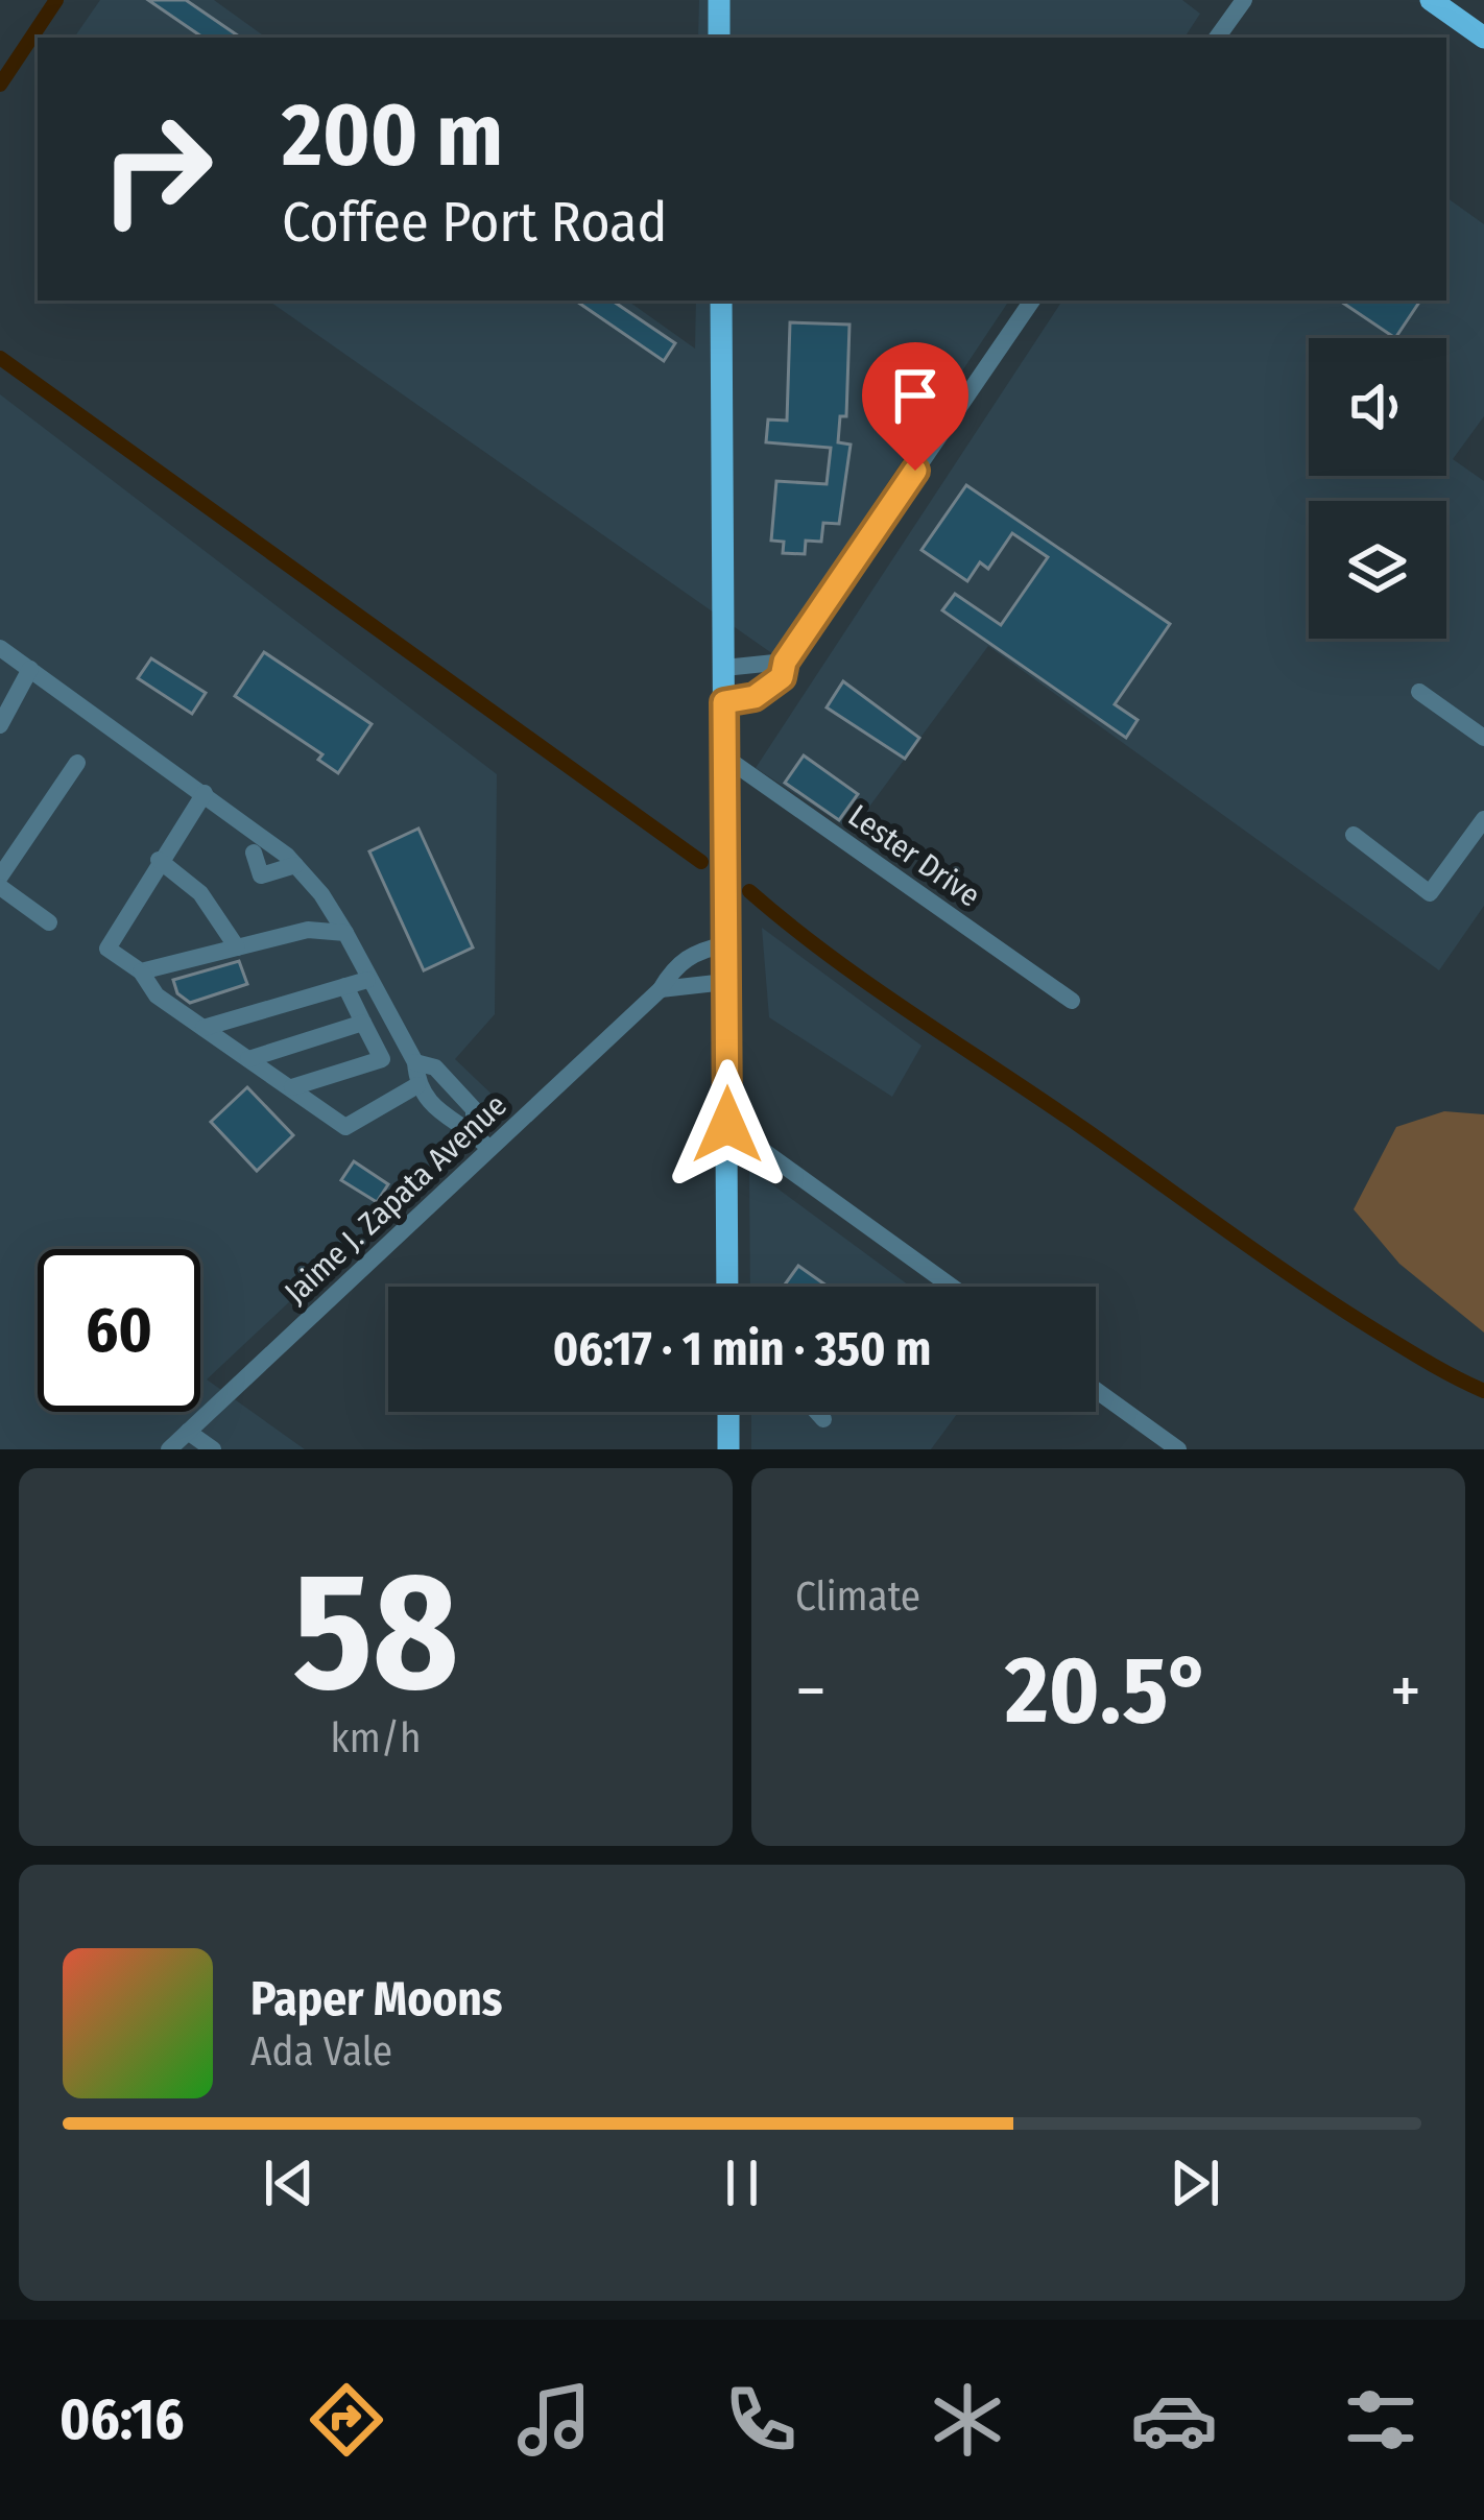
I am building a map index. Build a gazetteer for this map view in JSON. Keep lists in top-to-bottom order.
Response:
{
  "streets": {
    "street": ["Lester Drive", "Jaime J. Zapata Avenue"]
  },
  "page": {
    "turn": ["200 m", "Coffee Port Road"],
    "limit": "60",
    "trip": "06:17 · 1 min · 350 m",
    "tile": [
      ["58", "km/h"],
      "Climate"
    ],
    "heat": ["−", "20.5°", "+"],
    "song": ["Paper Moons", "Ada Vale"],
    "tabs": "06:16"
  }
}
